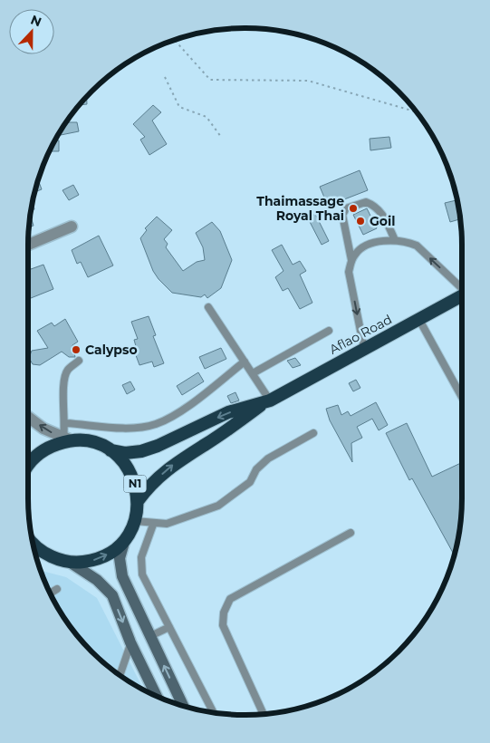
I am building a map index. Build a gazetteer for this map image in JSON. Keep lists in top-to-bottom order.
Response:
{
  "streets": {
    "highway": ["Aflao Road", "N1"]
  },
  "crossings": [
    ["Aflao Road", "N1"]
  ],
  "places": ["Thaimassage Royal Thai", "Goil", "Calypso"],
  "north": "top"
}
